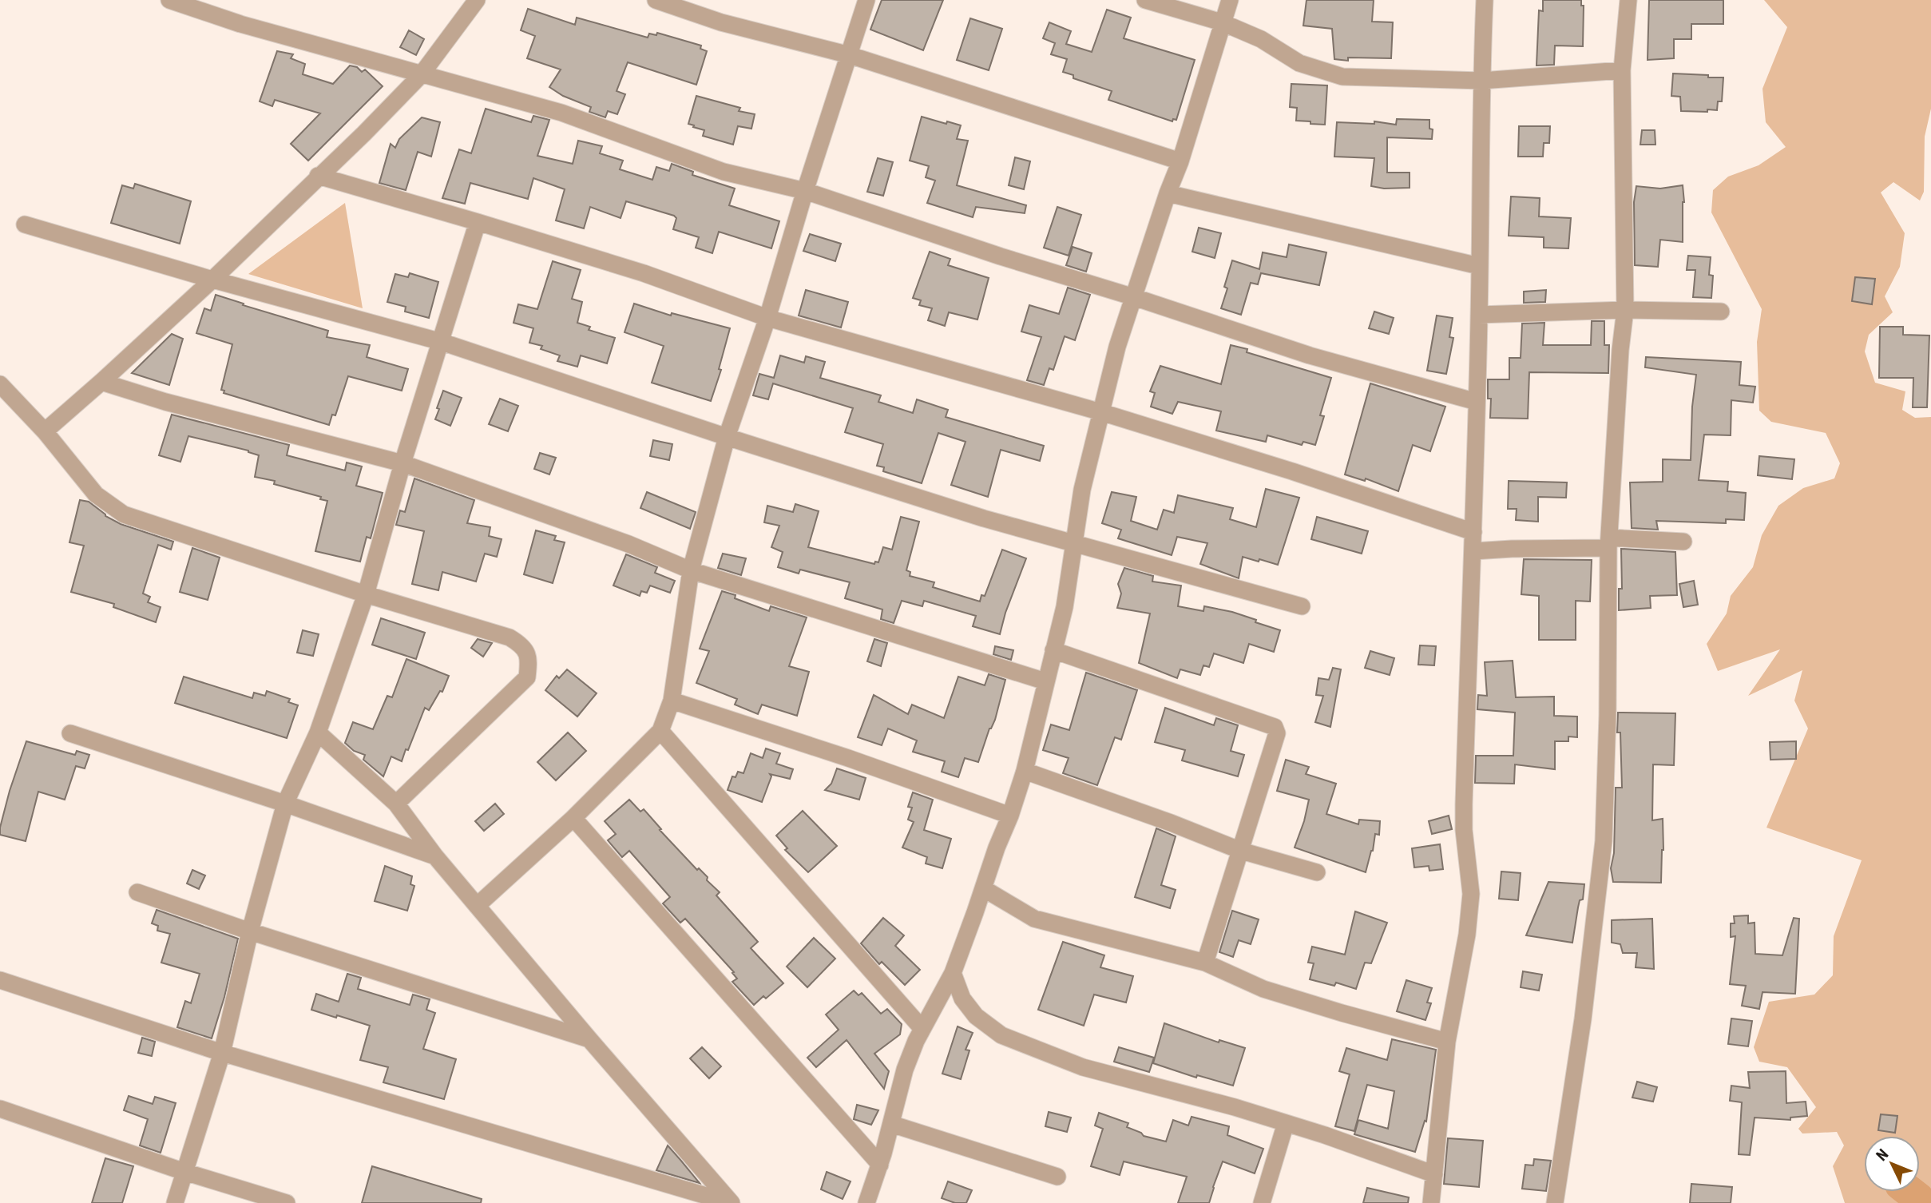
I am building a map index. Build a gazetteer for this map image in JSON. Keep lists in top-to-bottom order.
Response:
{
  "north": "top left"
}
